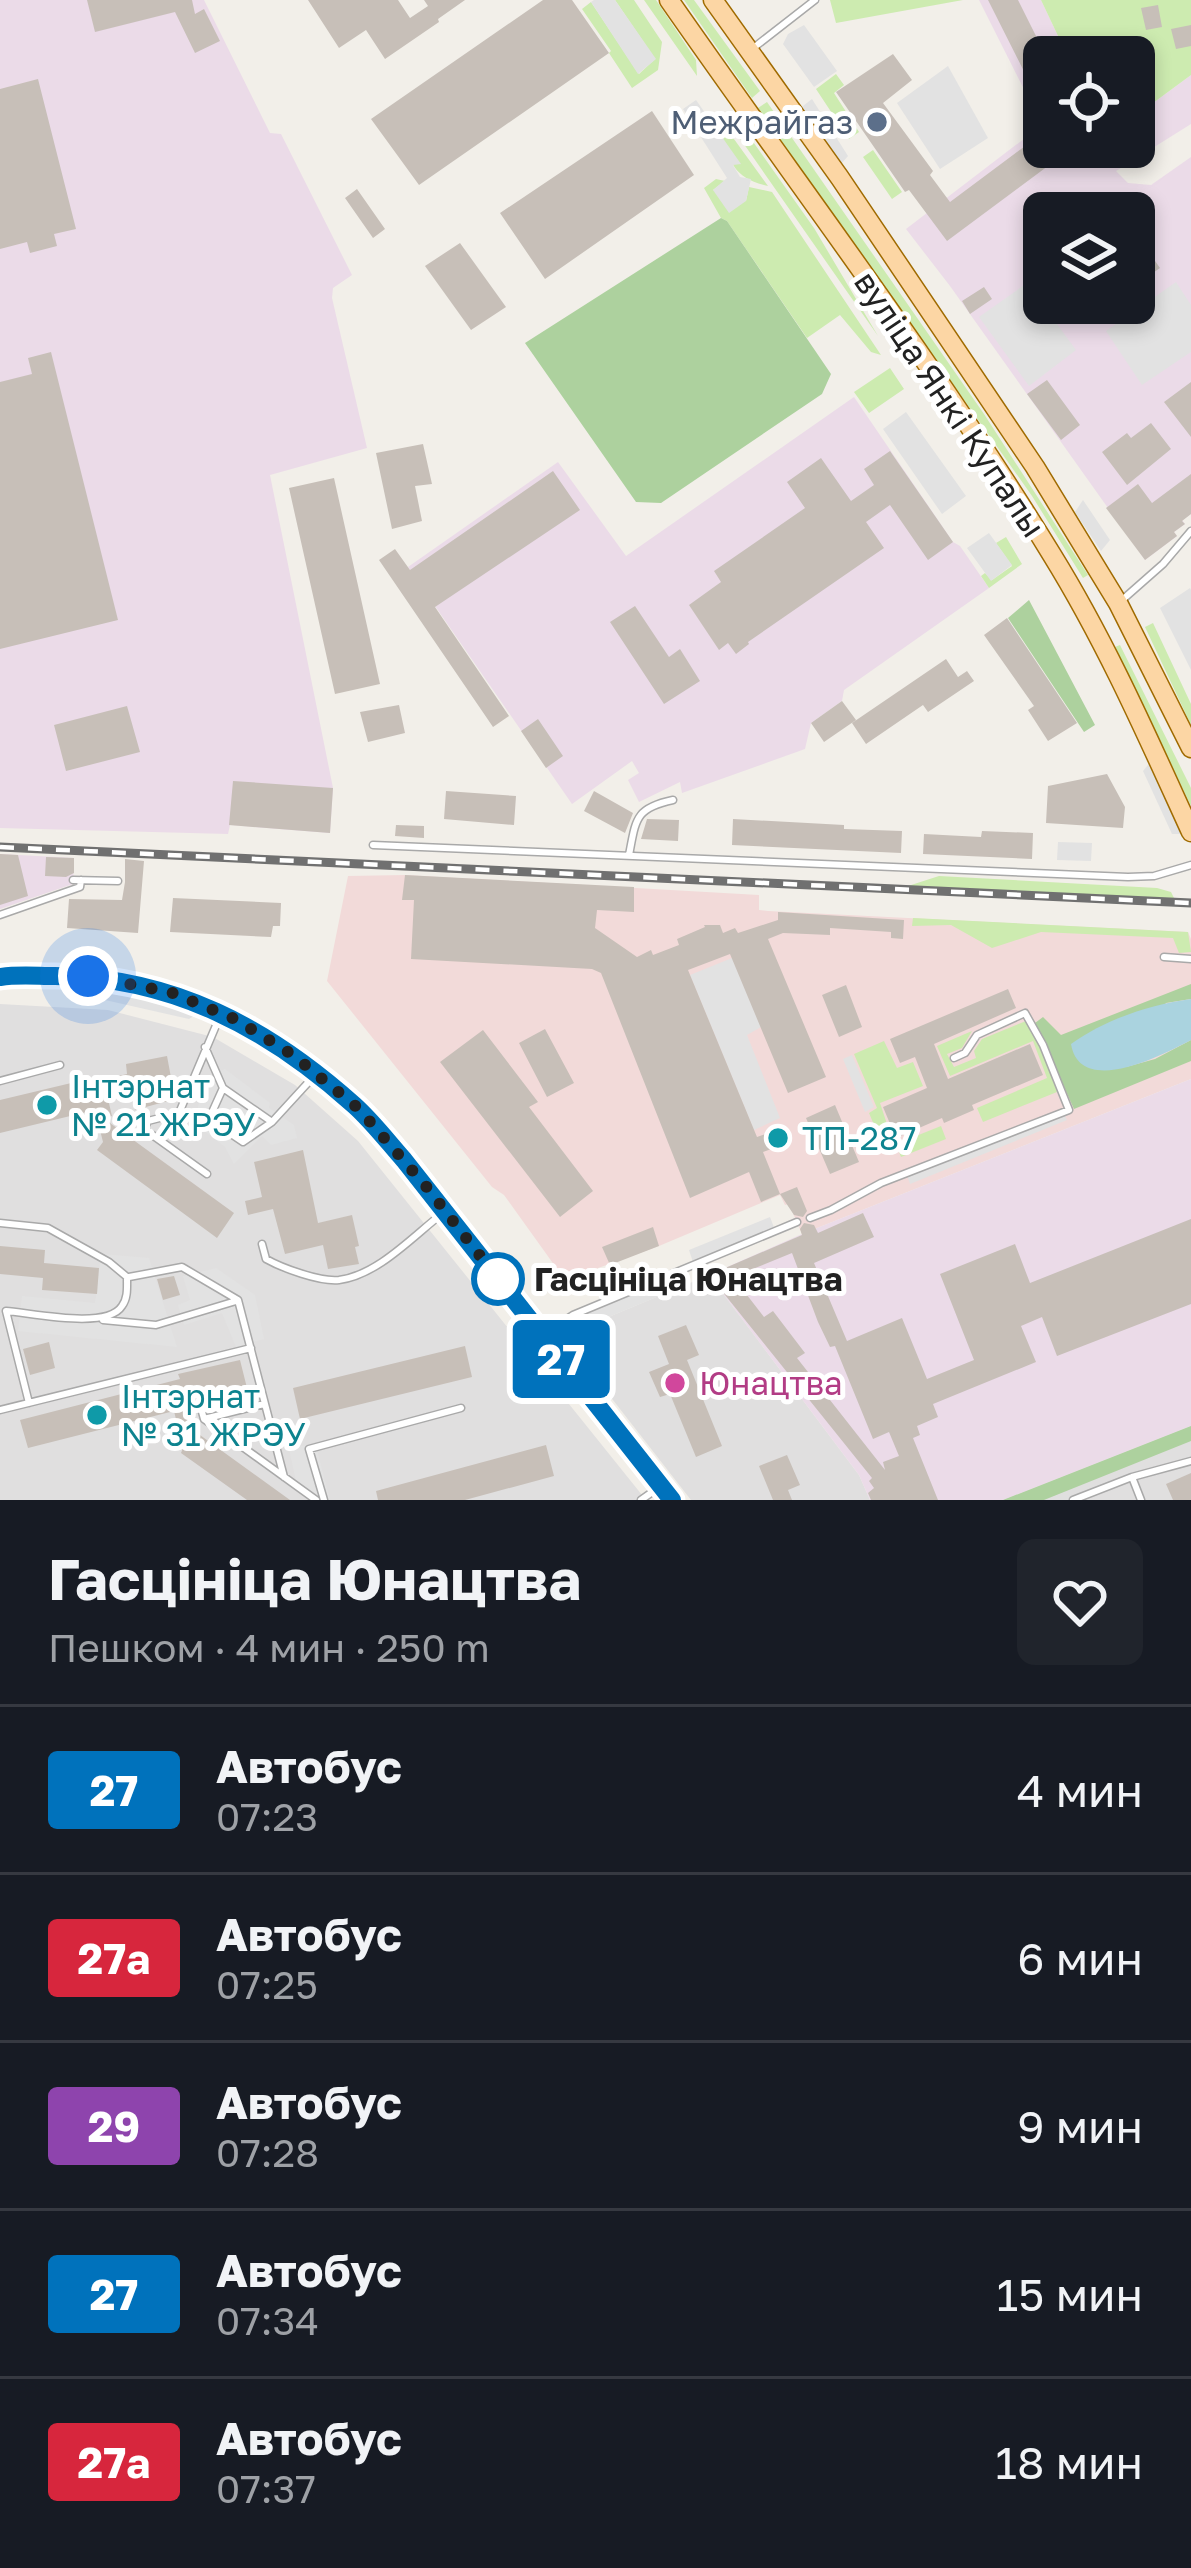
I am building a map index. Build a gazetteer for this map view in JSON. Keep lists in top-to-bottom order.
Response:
{
  "streets": {
    "main road": ["вуліца Янкі Купалы"]
  },
  "places": [
    "Межрайгаз",
    "Інтэрнат № 21 ЖРЭУ",
    "ТП-287",
    "Гасцініца Юнацтва",
    "Юнацтва",
    "Інтэрнат № 31 ЖРЭУ"
  ],
  "lines": ["bus line 27"],
  "page": {
    "on_map": "27",
    "heading": ["Гасцініца Юнацтва", "Пешком · 4 мин · 250 m"],
    "list": [
      {
        "mark": "27",
        "name": "Автобус",
        "note": "07:23",
        "value": "4 мин"
      },
      {
        "mark": "27а",
        "name": "Автобус",
        "note": "07:25",
        "value": "6 мин"
      },
      {
        "mark": "29",
        "name": "Автобус",
        "note": "07:28",
        "value": "9 мин"
      },
      {
        "mark": "27",
        "name": "Автобус",
        "note": "07:34",
        "value": "15 мин"
      },
      {
        "mark": "27а",
        "name": "Автобус",
        "note": "07:37",
        "value": "18 мин"
      }
    ]
  }
}
